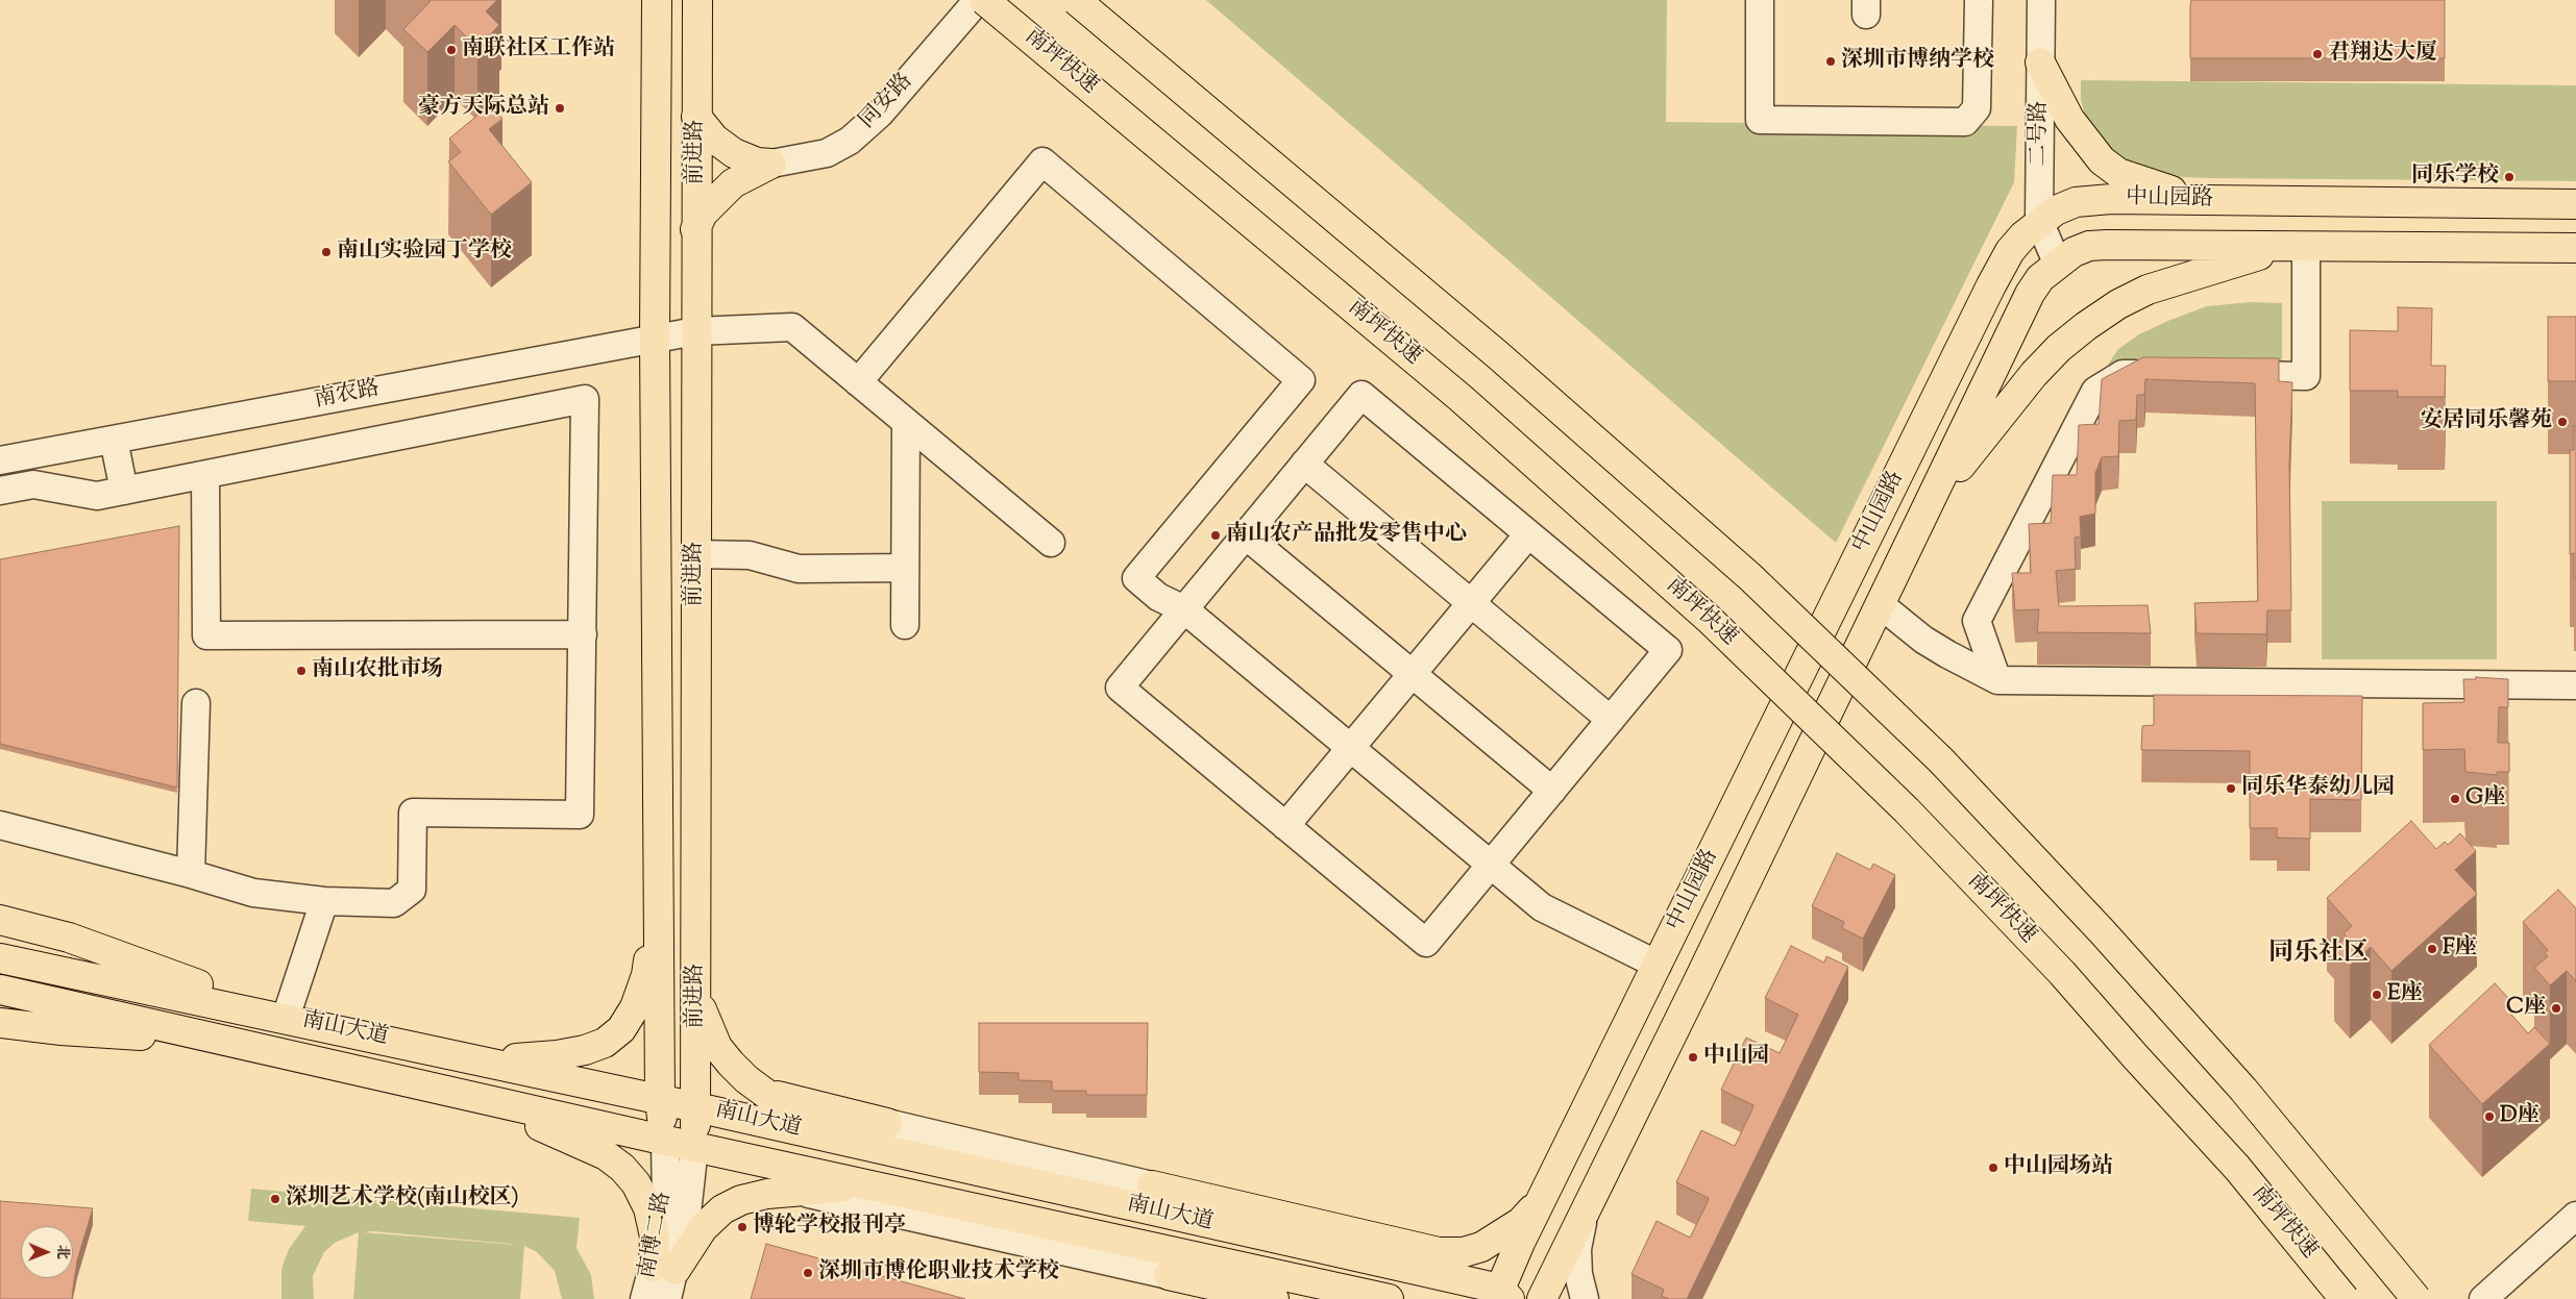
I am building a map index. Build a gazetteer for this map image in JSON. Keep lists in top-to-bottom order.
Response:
{
  "streets": {
    "main road": [
      "南坪快速",
      "前进路",
      "中山园路",
      "南山大道"
    ],
    "street": [
      "同安路",
      "二号路",
      "南农路",
      "南博二路"
    ]
  },
  "crossings": [
    ["二号路", "中山园路"],
    ["前进路", "南农路"],
    ["前进路", "南山大道"],
    ["前进路", "南博二路"],
    ["中山园路", "南山大道"],
    ["南山大道", "南博二路"]
  ],
  "districts": ["同乐社区"],
  "places": [
    "南联社区工作站",
    "君翔达大厦",
    "深圳市博纳学校",
    "豪方天际总站",
    "同乐学校",
    "南山实验园丁学校",
    "安居同乐馨苑",
    "南山农产品批发零售中心",
    "南山农批市场",
    "同乐华泰幼儿园",
    "G座",
    "F座",
    "E座",
    "C座",
    "中山园",
    "D座",
    "中山园场站",
    "深圳艺术学校(南山校区)",
    "博轮学校报刊亭",
    "深圳市博伦职业技术学校"
  ],
  "north": "right"
}
